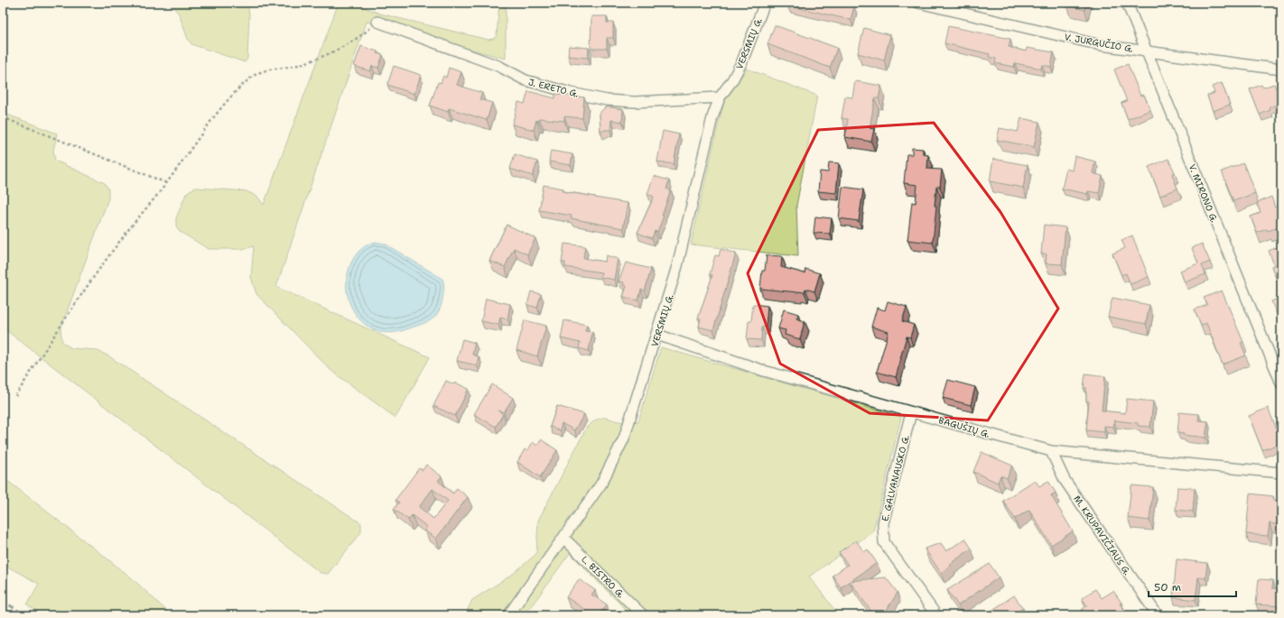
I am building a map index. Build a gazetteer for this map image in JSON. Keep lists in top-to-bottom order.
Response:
{
  "streets": {
    "street": [
      "V. JURGUČIO G.",
      "VERSMIŲ G.",
      "J. ERETO G.",
      "V. MIRONO G.",
      "BAGUŠIŲ G.",
      "E. GALVANAUSKO G.",
      "M. KRUPAVIČIAUS G.",
      "L. BISTRO G."
    ]
  },
  "crossings": [
    ["V. JURGUČIO G.", "V. MIRONO G."],
    ["VERSMIŲ G.", "J. ERETO G."],
    ["VERSMIŲ G.", "BAGUŠIŲ G."],
    ["VERSMIŲ G.", "L. BISTRO G."],
    ["BAGUŠIŲ G.", "E. GALVANAUSKO G."],
    ["BAGUŠIŲ G.", "M. KRUPAVIČIAUS G."]
  ],
  "scale_bar": "50 m"
}
